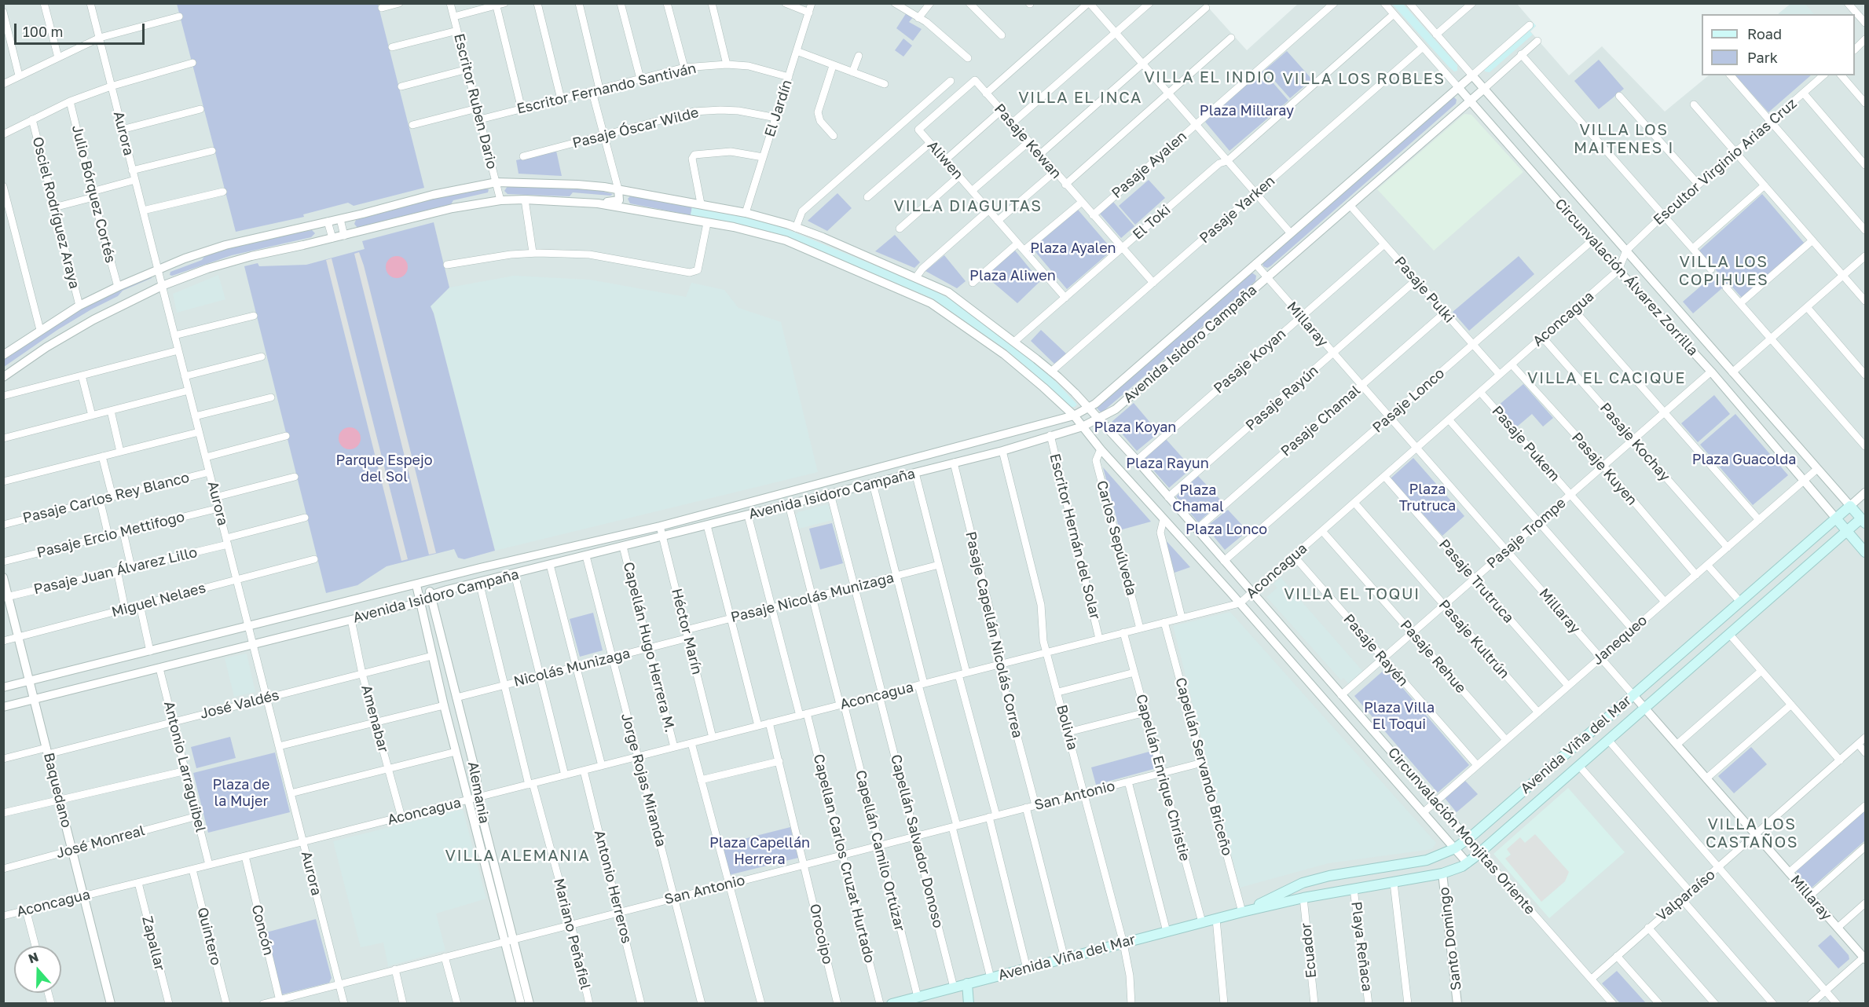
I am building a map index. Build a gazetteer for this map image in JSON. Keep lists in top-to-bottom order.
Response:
{
  "streets": {
    "main road": ["Circunvalación Álvarez Zorrilla", "Avenida Viña del Mar"],
    "street": [
      "Escritor Fernando Santiván",
      "Escritor Ruben Dario",
      "El Jardín",
      "Pasaje Óscar Wilde",
      "Aurora",
      "Pasaje Kewan",
      "Aliwen",
      "Escultor Virginio Arias Cruz",
      "Pasaje Ayalen",
      "Julio Bórquez Cortés",
      "Pasaje Yarken",
      "Osciel Rodríguez Araya",
      "El Toki",
      "Pasaje Pulki",
      "Aconcagua",
      "Millaray",
      "Avenida Isidoro Campaña",
      "Pasaje Koyan",
      "Pasaje Rayún",
      "Pasaje Lonco",
      "Pasaje Chamal",
      "Pasaje Kochay",
      "Pasaje Pukem",
      "Pasaje Kuyen",
      "Pasaje Carlos Rey Blanco",
      "Pasaje Trompe",
      "Pasaje Ercio Mettifogo",
      "Escritor Hernán del Solar",
      "Carlos Sepúlveda",
      "Pasaje Juan Álvarez Lillo",
      "Pasaje Trutruca",
      "Pasaje Nicolás Munizaga",
      "Miguel Nelaes",
      "Héctor Marín",
      "Pasaje Capellán Nicolás Correa",
      "Pasaje Kultrún",
      "Janequeo",
      "Capellán Hugo Herrera M.",
      "Pasaje Rayén",
      "Pasaje Rehue",
      "Nicolás Munizaga",
      "José Valdés",
      "Amenabar",
      "Bolivia",
      "Antonio Larraguibel",
      "Capellán Servando Briceño",
      "Capellán Enrique Christie",
      "Jorge Rojas Miranda",
      "Baquedano",
      "Alemania",
      "San Antonio",
      "Circunvalación Monjitas Oriente",
      "Capellán Salvador Donoso",
      "José Monreal",
      "Capellán Camilo Ortúzar",
      "Capellan Carlos Cruzat Hurtado",
      "Antonio Herreros",
      "Valparaíso",
      "Concón",
      "Mariano Peñafiel",
      "Orocoipo",
      "Quintero",
      "Santo Domingo",
      "Zapallar",
      "Playa Reñaca",
      "Ecuador"
    ]
  },
  "crossings": [
    ["Escritor Fernando Santiván", "Escritor Ruben Dario"],
    ["Escritor Fernando Santiván", "El Jardín"],
    ["Escritor Ruben Dario", "Circunvalación Monjitas Oriente"],
    ["El Jardín", "Pasaje Óscar Wilde"],
    ["El Jardín", "Circunvalación Monjitas Oriente"],
    ["Aurora", "Aconcagua"],
    ["Aurora", "Avenida Isidoro Campaña"],
    ["Aurora", "Pasaje Carlos Rey Blanco"],
    ["Aurora", "Pasaje Ercio Mettifogo"],
    ["Aurora", "Pasaje Juan Álvarez Lillo"],
    ["Aurora", "Miguel Nelaes"],
    ["Aurora", "José Valdés"],
    ["Aurora", "San Antonio"],
    ["Aurora", "Circunvalación Monjitas Oriente"],
    ["Pasaje Kewan", "Aliwen"],
    ["Pasaje Kewan", "Pasaje Ayalen"],
    ["Pasaje Kewan", "El Toki"],
    ["Aliwen", "El Toki"],
    ["Escultor Virginio Arias Cruz", "Circunvalación Álvarez Zorrilla"],
    ["Escultor Virginio Arias Cruz", "Aconcagua"],
    ["Julio Bórquez Cortés", "Circunvalación Monjitas Oriente"],
    ["Pasaje Yarken", "Circunvalación Álvarez Zorrilla"],
    ["Pasaje Yarken", "Circunvalación Monjitas Oriente"],
    ["Osciel Rodríguez Araya", "Circunvalación Monjitas Oriente"],
    ["El Toki", "Circunvalación Álvarez Zorrilla"],
    ["El Toki", "Circunvalación Monjitas Oriente"],
    ["Circunvalación Álvarez Zorrilla", "Aconcagua"],
    ["Circunvalación Álvarez Zorrilla", "Avenida Isidoro Campaña"],
    ["Circunvalación Álvarez Zorrilla", "Pasaje Lonco"],
    ["Circunvalación Álvarez Zorrilla", "Pasaje Trompe"],
    ["Circunvalación Álvarez Zorrilla", "Janequeo"],
    ["Circunvalación Álvarez Zorrilla", "Avenida Viña del Mar"],
    ["Pasaje Pulki", "Aconcagua"],
    ["Pasaje Pulki", "Avenida Isidoro Campaña"],
    ["Pasaje Pulki", "Pasaje Koyan"],
    ["Pasaje Pulki", "Pasaje Rayún"],
    ["Pasaje Pulki", "Pasaje Lonco"],
    ["Pasaje Pulki", "Pasaje Chamal"],
    ["Aconcagua", "Millaray"],
    ["Aconcagua", "Pasaje Kochay"],
    ["Aconcagua", "Pasaje Pukem"],
    ["Aconcagua", "Pasaje Kuyen"],
    ["Aconcagua", "Escritor Hernán del Solar"],
    ["Aconcagua", "Carlos Sepúlveda"],
    ["Aconcagua", "Pasaje Trutruca"],
    ["Aconcagua", "Héctor Marín"],
    ["Aconcagua", "Pasaje Capellán Nicolás Correa"],
    ["Aconcagua", "Pasaje Kultrún"],
    ["Aconcagua", "Capellán Hugo Herrera M."],
    ["Aconcagua", "Pasaje Rayén"],
    ["Aconcagua", "Pasaje Rehue"],
    ["Aconcagua", "Amenabar"],
    ["Aconcagua", "Bolivia"],
    ["Aconcagua", "Antonio Larraguibel"],
    ["Aconcagua", "Capellán Servando Briceño"],
    ["Aconcagua", "Capellán Enrique Christie"],
    ["Aconcagua", "Jorge Rojas Miranda"],
    ["Aconcagua", "Baquedano"],
    ["Aconcagua", "Alemania"],
    ["Aconcagua", "Circunvalación Monjitas Oriente"],
    ["Aconcagua", "Capellán Salvador Donoso"],
    ["Aconcagua", "Capellán Camilo Ortúzar"],
    ["Aconcagua", "Capellan Carlos Cruzat Hurtado"],
    ["Aconcagua", "Antonio Herreros"],
    ["Aconcagua", "Concón"],
    ["Aconcagua", "Mariano Peñafiel"],
    ["Aconcagua", "Orocoipo"],
    ["Aconcagua", "Quintero"],
    ["Aconcagua", "Zapallar"],
    ["Millaray", "Avenida Isidoro Campaña"],
    ["Millaray", "Pasaje Koyan"],
    ["Millaray", "Pasaje Rayún"],
    ["Millaray", "Pasaje Lonco"],
    ["Millaray", "Pasaje Chamal"],
    ["Millaray", "Pasaje Trompe"],
    ["Millaray", "Janequeo"],
    ["Millaray", "Avenida Viña del Mar"],
    ["Millaray", "Valparaíso"],
    ["Avenida Isidoro Campaña", "Escritor Hernán del Solar"],
    ["Avenida Isidoro Campaña", "Héctor Marín"],
    ["Avenida Isidoro Campaña", "Pasaje Capellán Nicolás Correa"],
    ["Avenida Isidoro Campaña", "Capellán Hugo Herrera M."],
    ["Avenida Isidoro Campaña", "Amenabar"],
    ["Avenida Isidoro Campaña", "Bolivia"],
    ["Avenida Isidoro Campaña", "Antonio Larraguibel"],
    ["Avenida Isidoro Campaña", "Jorge Rojas Miranda"],
    ["Avenida Isidoro Campaña", "Baquedano"],
    ["Avenida Isidoro Campaña", "Alemania"],
    ["Avenida Isidoro Campaña", "Circunvalación Monjitas Oriente"],
    ["Avenida Isidoro Campaña", "Capellán Salvador Donoso"],
    ["Avenida Isidoro Campaña", "Capellán Camilo Ortúzar"],
    ["Avenida Isidoro Campaña", "Capellan Carlos Cruzat Hurtado"],
    ["Avenida Isidoro Campaña", "Mariano Peñafiel"],
    ["Pasaje Koyan", "Circunvalación Monjitas Oriente"],
    ["Pasaje Rayún", "Circunvalación Monjitas Oriente"],
    ["Pasaje Lonco", "Circunvalación Monjitas Oriente"],
    ["Pasaje Chamal", "Circunvalación Monjitas Oriente"],
    ["Pasaje Kochay", "Pasaje Trompe"],
    ["Pasaje Kochay", "Janequeo"],
    ["Pasaje Pukem", "Pasaje Trompe"],
    ["Pasaje Pukem", "Janequeo"],
    ["Pasaje Kuyen", "Pasaje Trompe"],
    ["Pasaje Kuyen", "Janequeo"],
    ["Pasaje Trompe", "Pasaje Trutruca"],
    ["Pasaje Trompe", "Pasaje Kultrún"],
    ["Pasaje Trompe", "Pasaje Rayén"],
    ["Pasaje Trompe", "Pasaje Rehue"],
    ["Pasaje Trompe", "Circunvalación Monjitas Oriente"],
    ["Carlos Sepúlveda", "Circunvalación Monjitas Oriente"],
    ["Pasaje Juan Álvarez Lillo", "Baquedano"],
    ["Pasaje Trutruca", "Janequeo"],
    ["Pasaje Nicolás Munizaga", "Héctor Marín"],
    ["Pasaje Nicolás Munizaga", "Capellán Salvador Donoso"],
    ["Pasaje Nicolás Munizaga", "Capellán Camilo Ortúzar"],
    ["Pasaje Nicolás Munizaga", "Capellan Carlos Cruzat Hurtado"],
    ["Miguel Nelaes", "Baquedano"],
    ["Héctor Marín", "Nicolás Munizaga"],
    ["Pasaje Capellán Nicolás Correa", "San Antonio"],
    ["Pasaje Kultrún", "Janequeo"],
    ["Janequeo", "Pasaje Rayén"],
    ["Janequeo", "Pasaje Rehue"],
    ["Janequeo", "Circunvalación Monjitas Oriente"],
    ["Capellán Hugo Herrera M.", "Nicolás Munizaga"],
    ["Capellán Hugo Herrera M.", "San Antonio"],
    ["Nicolás Munizaga", "Jorge Rojas Miranda"],
    ["Nicolás Munizaga", "Alemania"],
    ["Nicolás Munizaga", "Mariano Peñafiel"],
    ["José Valdés", "Amenabar"],
    ["José Valdés", "Antonio Larraguibel"],
    ["José Valdés", "Baquedano"],
    ["José Valdés", "Alemania"],
    ["Bolivia", "Avenida Viña del Mar"],
    ["Bolivia", "San Antonio"],
    ["Avenida Viña del Mar", "Capellán Servando Briceño"],
    ["Avenida Viña del Mar", "Capellán Enrique Christie"],
    ["Avenida Viña del Mar", "Circunvalación Monjitas Oriente"],
    ["Avenida Viña del Mar", "Capellán Salvador Donoso"],
    ["Avenida Viña del Mar", "Capellán Camilo Ortúzar"],
    ["Avenida Viña del Mar", "Santo Domingo"],
    ["Avenida Viña del Mar", "Playa Reñaca"],
    ["Avenida Viña del Mar", "Ecuador"],
    ["Antonio Larraguibel", "José Monreal"],
    ["Capellán Servando Briceño", "San Antonio"],
    ["Capellán Enrique Christie", "San Antonio"],
    ["Jorge Rojas Miranda", "San Antonio"],
    ["Baquedano", "José Monreal"],
    ["Alemania", "San Antonio"],
    ["San Antonio", "Capellán Salvador Donoso"],
    ["San Antonio", "Capellán Camilo Ortúzar"],
    ["San Antonio", "Capellan Carlos Cruzat Hurtado"],
    ["San Antonio", "Antonio Herreros"],
    ["San Antonio", "Concón"],
    ["San Antonio", "Mariano Peñafiel"],
    ["San Antonio", "Orocoipo"],
    ["Circunvalación Monjitas Oriente", "Valparaíso"]
  ],
  "districts": [
    "VILLA EL INDIO",
    "VILLA LOS ROBLES",
    "VILLA EL INCA",
    "VILLA LOS MAITENES I",
    "VILLA DIAGUITAS",
    "VILLA LOS COPIHUES",
    "VILLA EL CACIQUE",
    "VILLA EL TOQUI",
    "VILLA LOS CASTAÑOS",
    "VILLA ALEMANIA"
  ],
  "parks": [
    "Plaza Millaray",
    "Plaza Ayalen",
    "Plaza Aliwen",
    "Plaza Koyan",
    "Plaza Guacolda",
    "Parque Espejo del Sol",
    "Plaza Rayun",
    "Plaza Trutruca",
    "Plaza Chamal",
    "Plaza Lonco",
    "Plaza Villa El Toqui",
    "Plaza de la Mujer",
    "Plaza Capellán Herrera"
  ],
  "legend": ["Road", "Park"],
  "scale_bar": "100 m",
  "north": "top"
}
